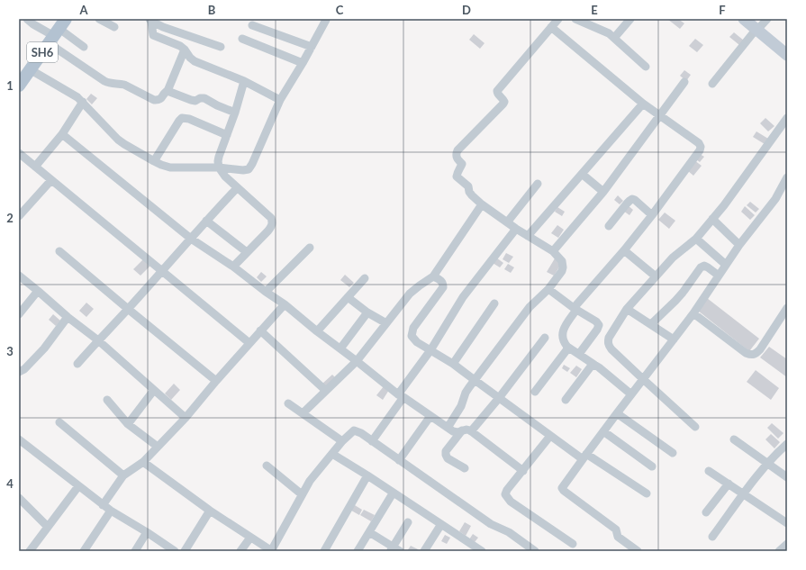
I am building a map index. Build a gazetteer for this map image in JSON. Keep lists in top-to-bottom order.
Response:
{
  "streets": {
    "main road": ["SH6"]
  },
  "grid": {
    "columns": [
      "A",
      "B",
      "C",
      "D",
      "E",
      "F"
    ],
    "rows": [
      "1",
      "2",
      "3",
      "4"
    ]
  }
}
